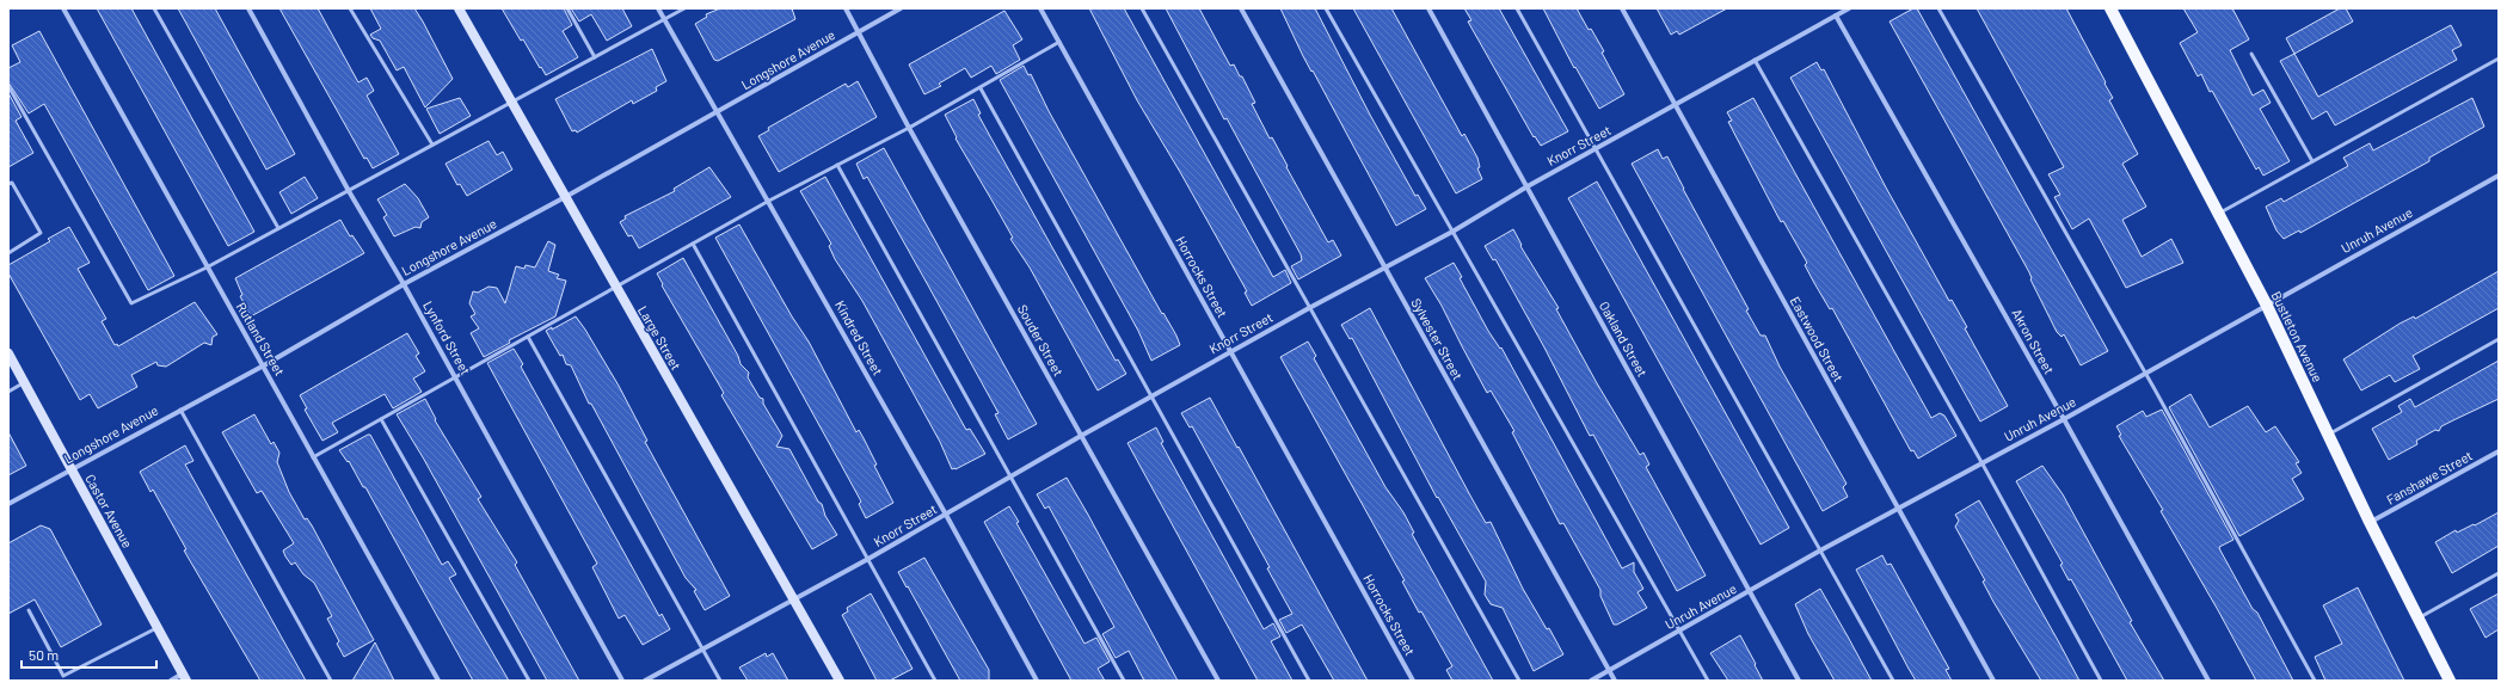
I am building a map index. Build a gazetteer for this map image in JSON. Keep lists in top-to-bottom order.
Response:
{
  "streets": {
    "main road": ["Bustleton Avenue"],
    "street": [
      "Longshore Avenue",
      "Knorr Street",
      "Unruh Avenue",
      "Horrocks Street",
      "Lynford Street",
      "Large Street",
      "Kindred Street",
      "Rutland Street",
      "Sylvester Street",
      "Oakland Street",
      "Eastwood Street",
      "Souder Street",
      "Akron Street",
      "Fanshawe Street",
      "Castor Avenue"
    ]
  },
  "crossings": [
    ["Longshore Avenue", "Lynford Street"],
    ["Longshore Avenue", "Large Street"],
    ["Longshore Avenue", "Kindred Street"],
    ["Longshore Avenue", "Rutland Street"],
    ["Longshore Avenue", "Souder Street"],
    ["Longshore Avenue", "Castor Avenue"],
    ["Knorr Street", "Horrocks Street"],
    ["Knorr Street", "Large Street"],
    ["Knorr Street", "Kindred Street"],
    ["Knorr Street", "Sylvester Street"],
    ["Knorr Street", "Oakland Street"],
    ["Knorr Street", "Eastwood Street"],
    ["Knorr Street", "Souder Street"],
    ["Knorr Street", "Akron Street"],
    ["Unruh Avenue", "Bustleton Avenue"],
    ["Unruh Avenue", "Sylvester Street"],
    ["Unruh Avenue", "Oakland Street"],
    ["Unruh Avenue", "Eastwood Street"],
    ["Unruh Avenue", "Akron Street"],
    ["Bustleton Avenue", "Fanshawe Street"]
  ],
  "scale_bar": "50 m"
}
